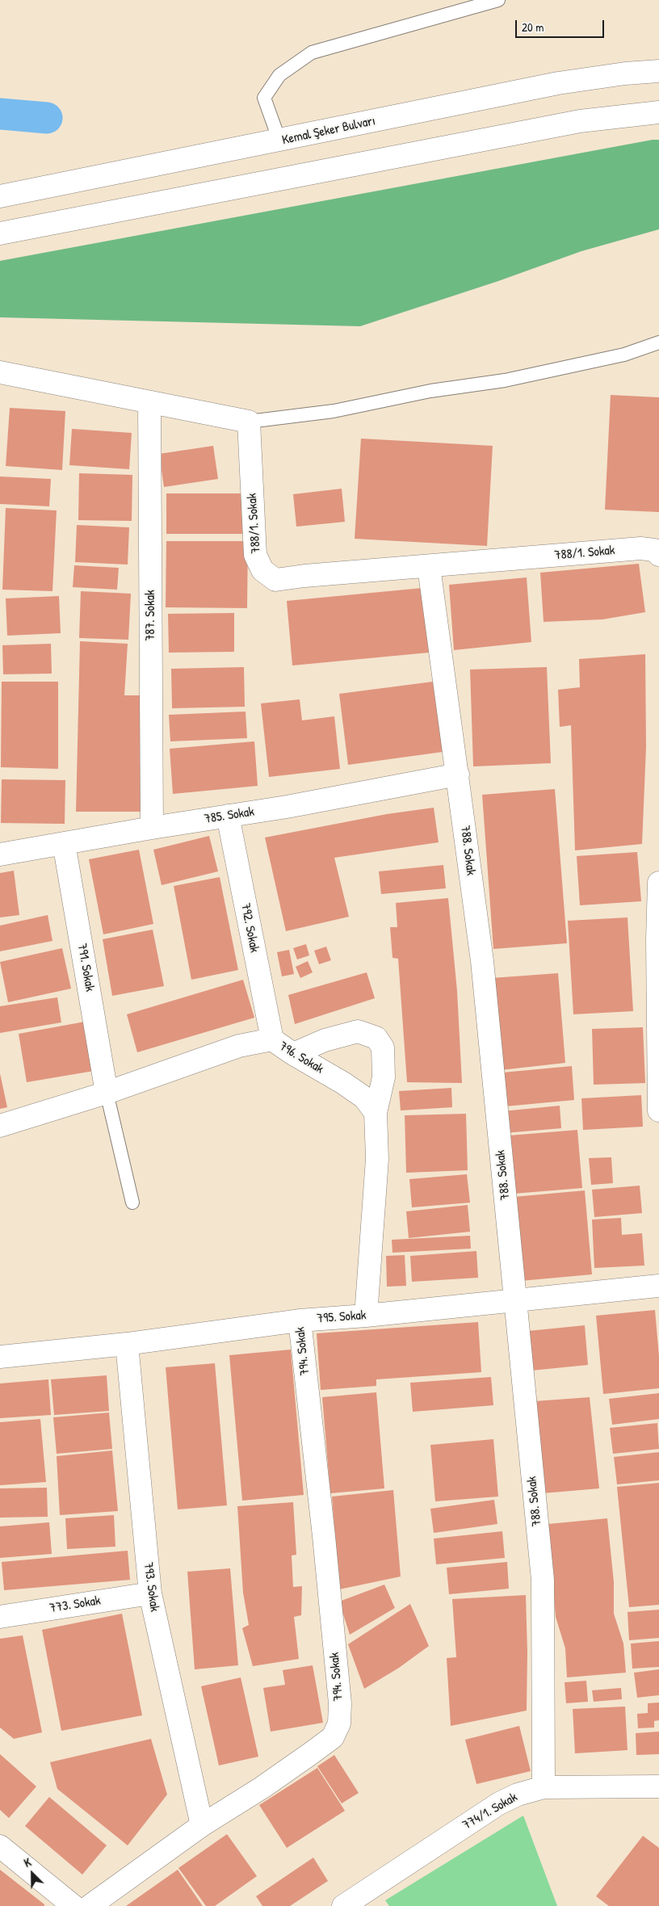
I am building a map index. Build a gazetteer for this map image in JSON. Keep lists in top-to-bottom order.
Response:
{
  "streets": {
    "street": [
      "Kemal Şeker Bulvarı",
      "788/1. Sokak",
      "787. Sokak",
      "785. Sokak",
      "788. Sokak",
      "792. Sokak",
      "791. Sokak",
      "796. Sokak",
      "795. Sokak",
      "794. Sokak",
      "793. Sokak",
      "773. Sokak",
      "774/1. Sokak"
    ]
  },
  "crossings": [
    ["788/1. Sokak", "788. Sokak"],
    ["787. Sokak", "785. Sokak"],
    ["785. Sokak", "788. Sokak"],
    ["785. Sokak", "792. Sokak"],
    ["785. Sokak", "791. Sokak"],
    ["788. Sokak", "795. Sokak"],
    ["788. Sokak", "774/1. Sokak"],
    ["792. Sokak", "796. Sokak"],
    ["791. Sokak", "796. Sokak"],
    ["795. Sokak", "794. Sokak"],
    ["795. Sokak", "793. Sokak"],
    ["794. Sokak", "793. Sokak"],
    ["793. Sokak", "773. Sokak"]
  ],
  "scale_bar": "20 m",
  "north": "top left"
}
